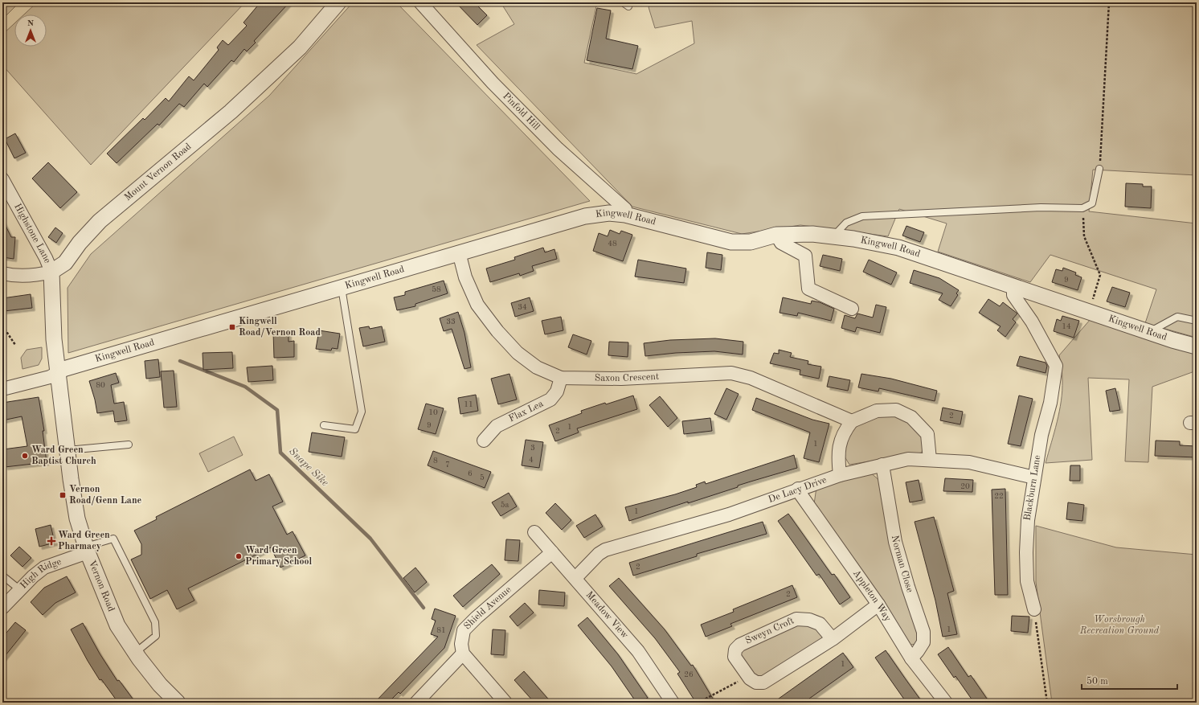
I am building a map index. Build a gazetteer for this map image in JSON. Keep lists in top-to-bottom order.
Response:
{
  "streets": {
    "street": [
      "Pinfold Hill",
      "Mount Vernon Road",
      "Kingwell Road",
      "Highstone Lane",
      "Saxon Crescent",
      "Flax Lea",
      "Blackburn Lane",
      "De Lacy Drive",
      "Norman Close",
      "High Ridge",
      "Vernon Road",
      "Appleton Way",
      "Shield Avenue",
      "Meadow View",
      "Sweyn Croft"
    ]
  },
  "crossings": [
    ["Pinfold Hill", "Kingwell Road"],
    ["Mount Vernon Road", "Highstone Lane"],
    ["Kingwell Road", "Saxon Crescent"],
    ["Kingwell Road", "Blackburn Lane"],
    ["Kingwell Road", "Vernon Road"],
    ["Saxon Crescent", "Flax Lea"],
    ["Blackburn Lane", "De Lacy Drive"],
    ["De Lacy Drive", "Norman Close"],
    ["De Lacy Drive", "Appleton Way"],
    ["De Lacy Drive", "Meadow View"],
    ["Norman Close", "Appleton Way"],
    ["High Ridge", "Vernon Road"],
    ["Appleton Way", "Sweyn Croft"],
    ["Shield Avenue", "Meadow View"]
  ],
  "water": ["Snape Sike"],
  "parks": ["Worsbrough Recreation Ground"],
  "places": {
    "transit": ["Kingwell Road/Vernon Road", "Vernon Road/Genn Lane"],
    "other": ["Ward Green Baptist Church", "Ward Green Primary School"],
    "health": ["Ward Green Pharmacy"]
  },
  "house_numbers": [
    "48",
    "9",
    "58",
    "34",
    "33",
    "14",
    "80",
    "11",
    "10",
    "2",
    "9",
    "1",
    "2",
    "1",
    "3",
    "4",
    "8",
    "7",
    "6",
    "5",
    "20",
    "22",
    "5a",
    "1",
    "2",
    "2",
    "1",
    "81",
    "1",
    "26"
  ],
  "scale_bar": "50 m",
  "north": "top"
}
